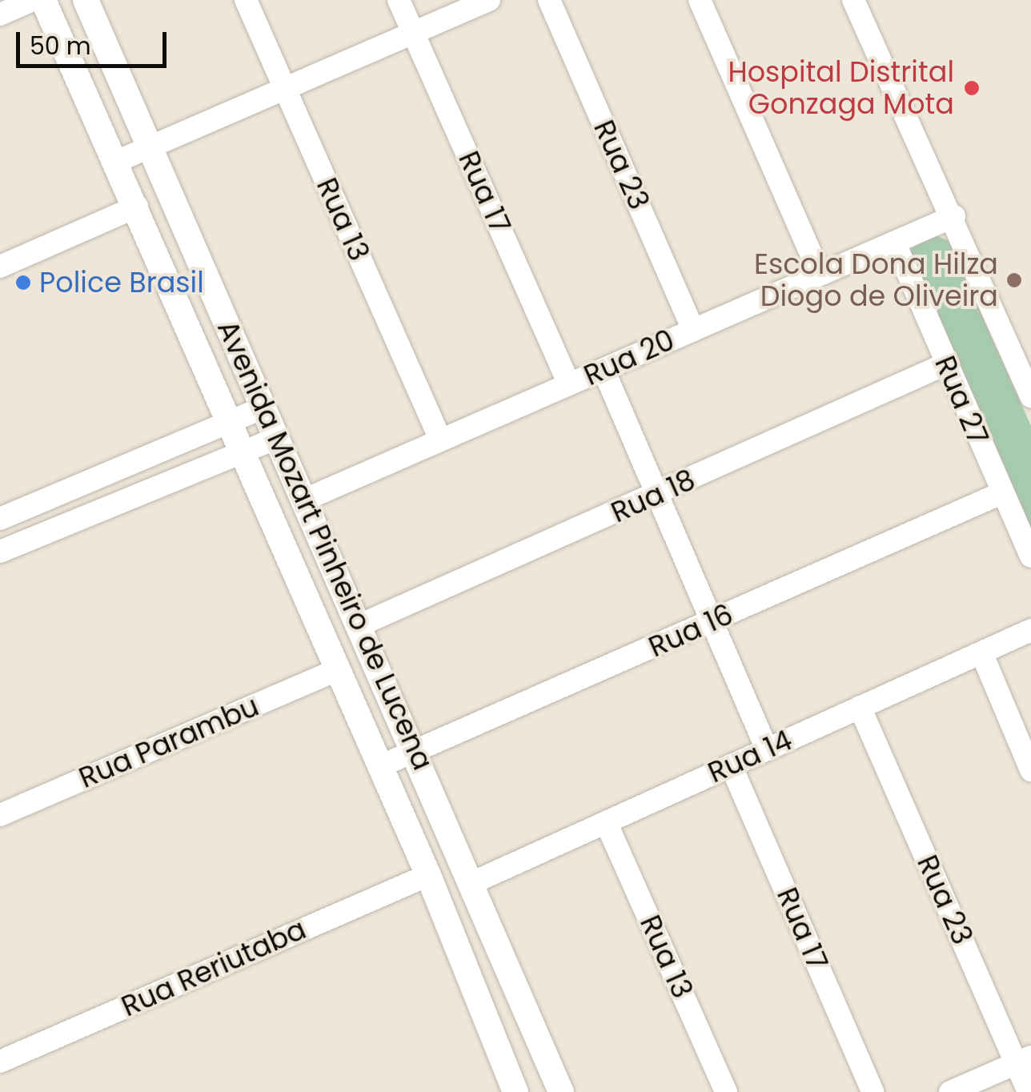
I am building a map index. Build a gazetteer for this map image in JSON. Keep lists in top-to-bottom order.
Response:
{
  "streets": {
    "main road": ["Avenida Mozart Pinheiro de Lucena"],
    "street": [
      "Rua 23",
      "Rua 17",
      "Rua 13",
      "Rua 20",
      "Rua 27",
      "Rua 18",
      "Rua 16",
      "Rua Parambu",
      "Rua 14",
      "Rua Reriutaba"
    ]
  },
  "crossings": [
    ["Rua 23", "Rua 20"],
    ["Rua 23", "Rua 14"],
    ["Rua 17", "Rua 20"],
    ["Rua 17", "Rua 14"],
    ["Rua 13", "Rua 20"],
    ["Rua 13", "Rua 14"],
    ["Rua 20", "Rua 27"],
    ["Rua 20", "Avenida Mozart Pinheiro de Lucena"],
    ["Rua 27", "Rua 18"],
    ["Rua 27", "Rua 16"],
    ["Rua 18", "Avenida Mozart Pinheiro de Lucena"],
    ["Avenida Mozart Pinheiro de Lucena", "Rua 16"],
    ["Avenida Mozart Pinheiro de Lucena", "Rua Parambu"],
    ["Avenida Mozart Pinheiro de Lucena", "Rua 14"],
    ["Avenida Mozart Pinheiro de Lucena", "Rua Reriutaba"]
  ],
  "places": ["Hospital Distrital Gonzaga Mota", "Escola Dona Hilza Diogo de Oliveira", "Police Brasil"],
  "scale_bar": "50 m"
}
